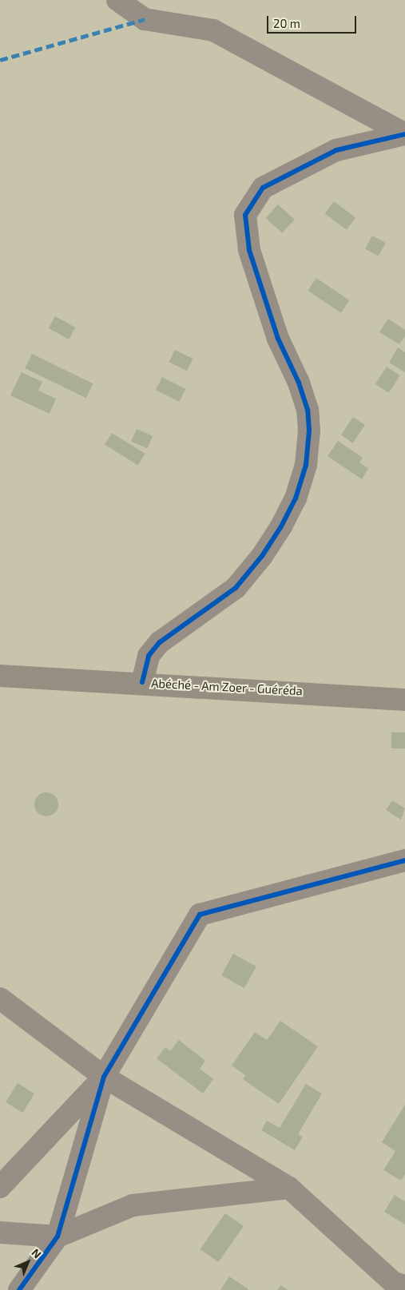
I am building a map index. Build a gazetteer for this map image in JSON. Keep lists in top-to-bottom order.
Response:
{
  "streets": {
    "main road": ["Abéché - Am Zoer - Guéréda"]
  },
  "scale_bar": "20 m",
  "north": "top right"
}
